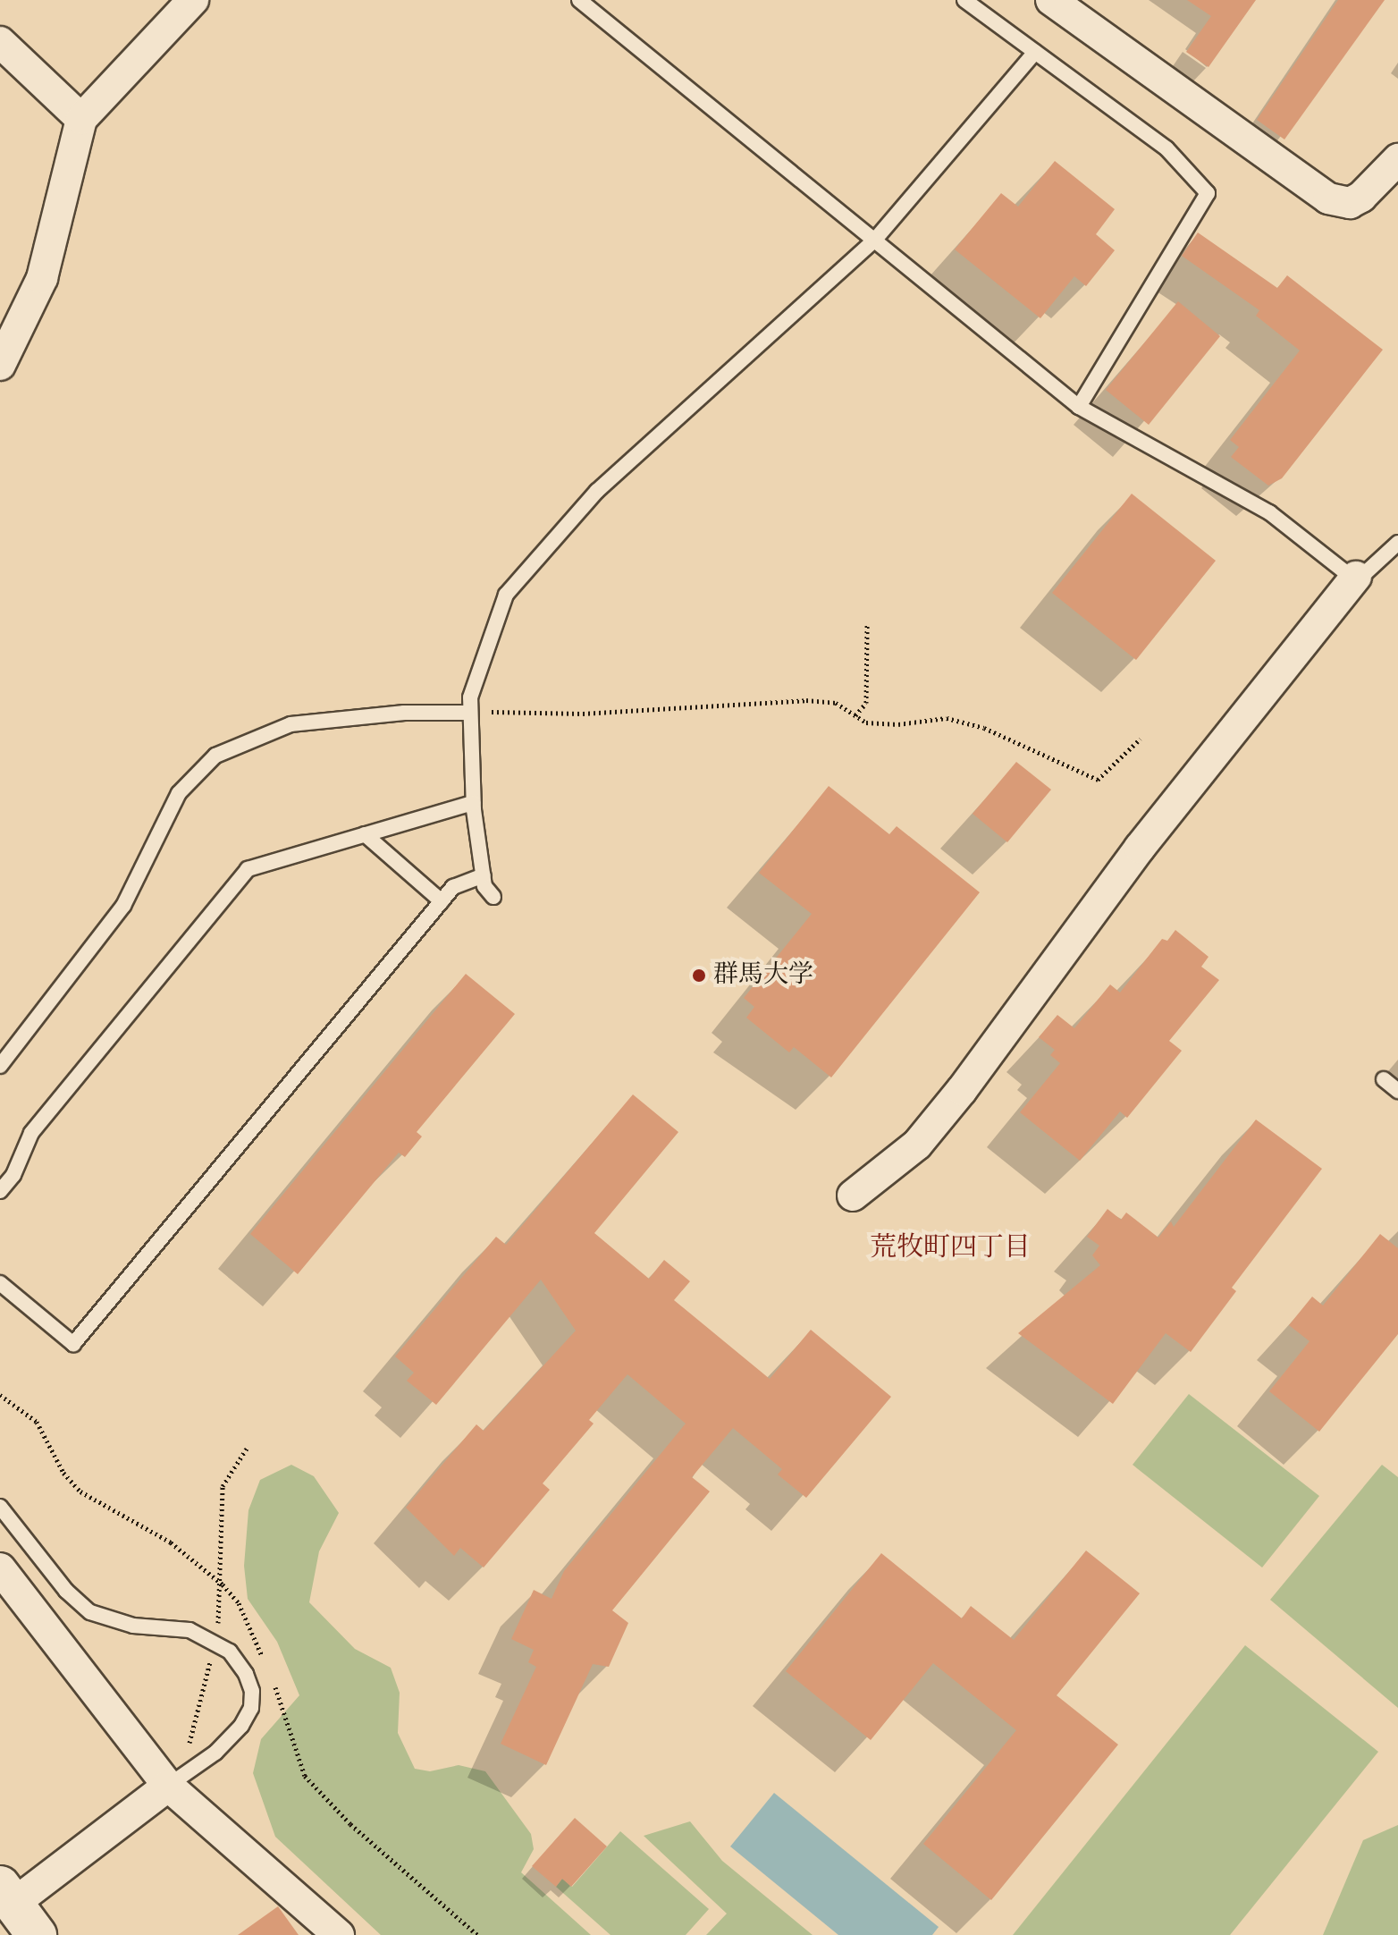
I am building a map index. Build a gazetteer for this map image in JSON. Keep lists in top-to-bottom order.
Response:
{
  "districts": ["荒牧町四丁目"],
  "places": ["群馬大学"]
}
